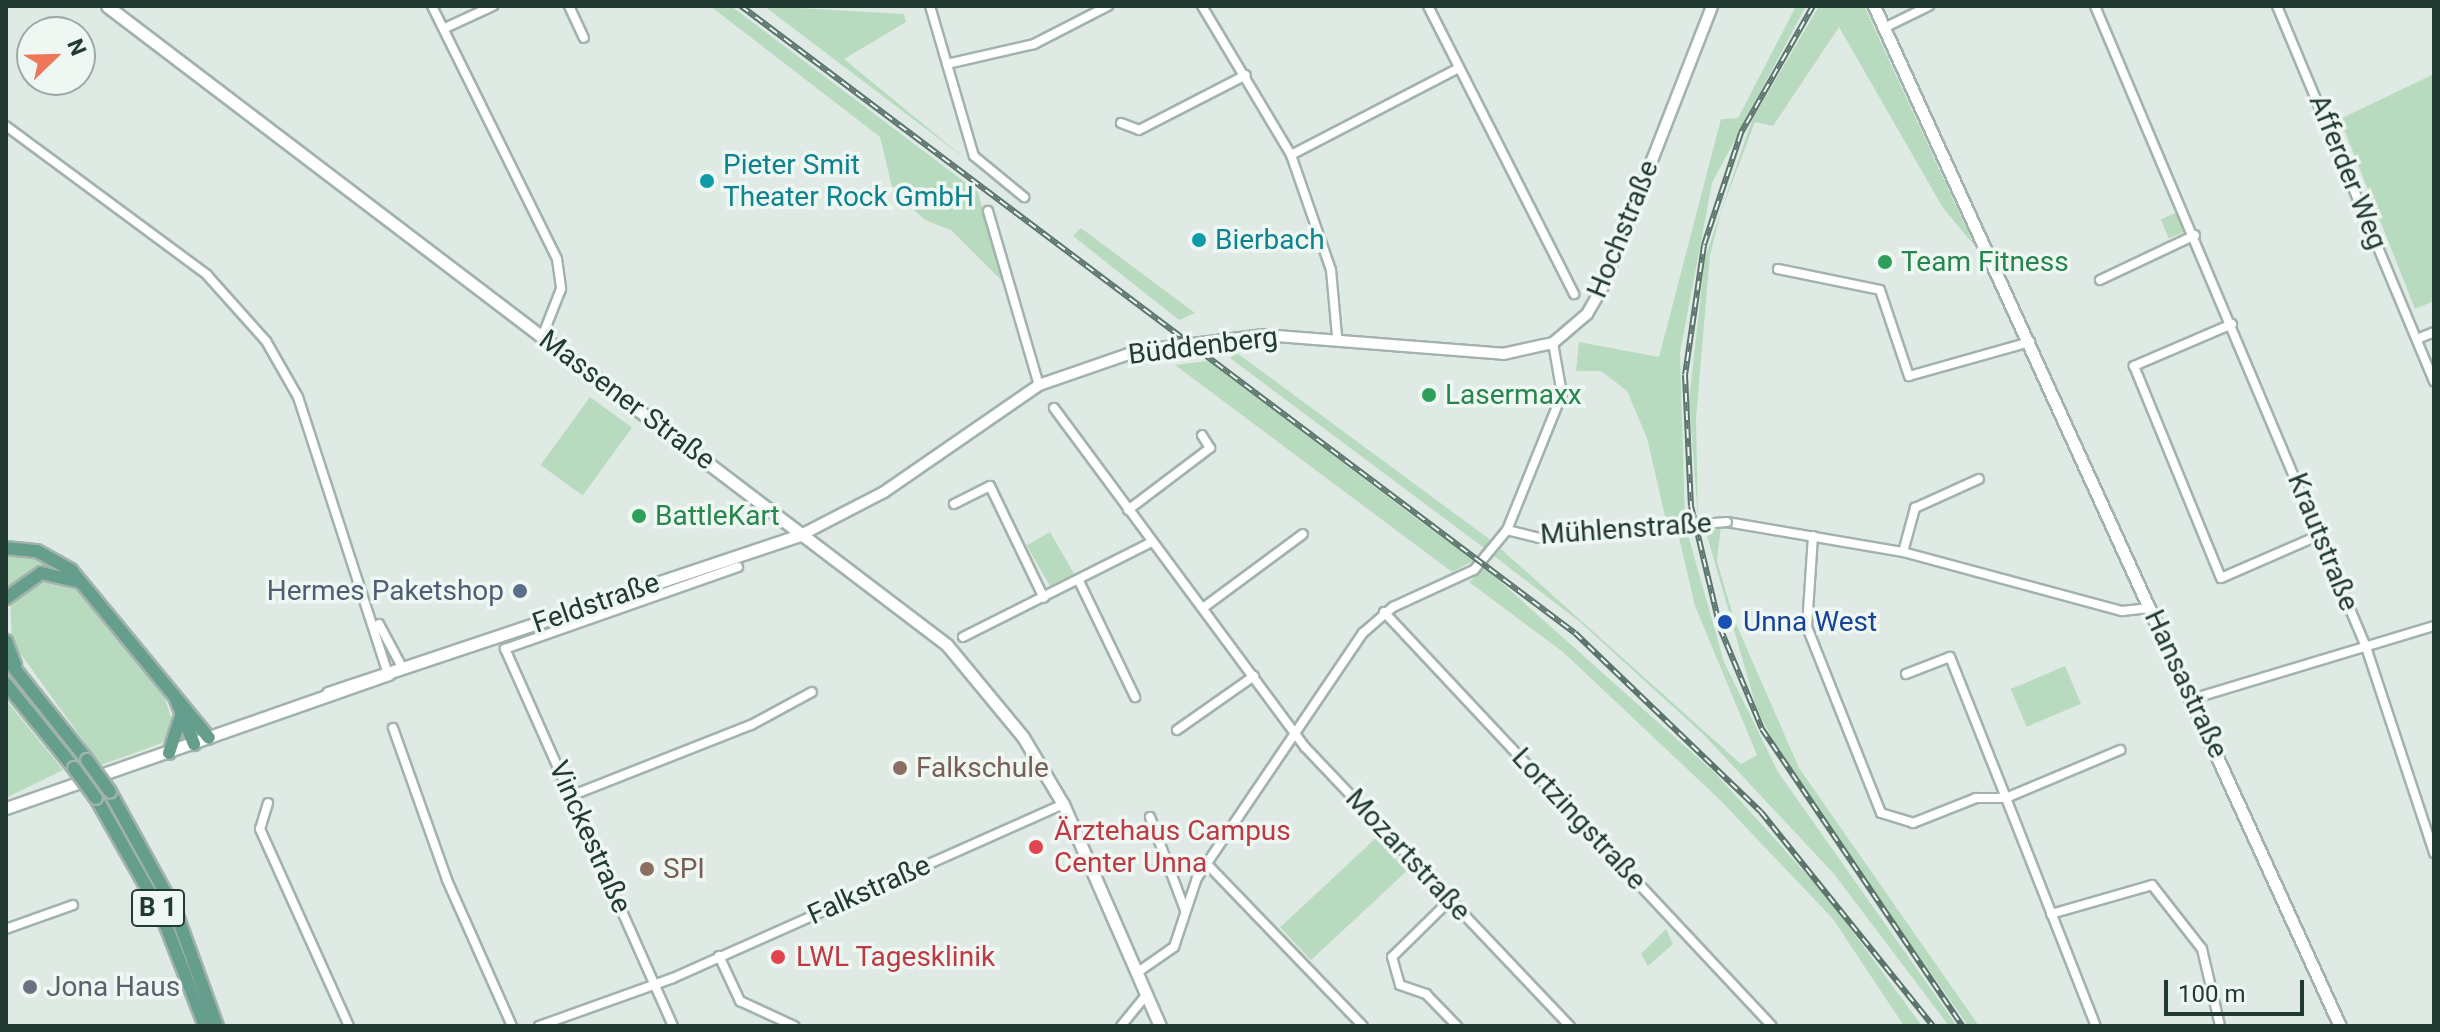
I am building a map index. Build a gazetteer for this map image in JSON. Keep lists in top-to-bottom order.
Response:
{
  "streets": {
    "main road": [
      "Massener Straße",
      "Feldstraße",
      "Hansastraße",
      "B 1"
    ],
    "street": [
      "Afferder Weg",
      "Hochstraße",
      "Büddenberg",
      "Mühlenstraße",
      "Krautstraße",
      "Lortzingstraße",
      "Vinckestraße",
      "Mozartstraße",
      "Falkstraße"
    ]
  },
  "crossings": [
    ["Hochstraße", "Büddenberg"],
    ["Büddenberg", "Massener Straße"],
    ["Büddenberg", "Feldstraße"],
    ["Massener Straße", "Mühlenstraße"],
    ["Massener Straße", "Feldstraße"],
    ["Massener Straße", "Falkstraße"],
    ["Mühlenstraße", "Hansastraße"],
    ["Mühlenstraße", "Lortzingstraße"],
    ["Mühlenstraße", "Mozartstraße"],
    ["Feldstraße", "Vinckestraße"],
    ["Vinckestraße", "Falkstraße"]
  ],
  "places": [
    "Pieter Smit Theater Rock GmbH",
    "Bierbach",
    "Team Fitness",
    "Lasermaxx",
    "BattleKart",
    "Hermes Paketshop",
    "Unna West",
    "Falkschule",
    "Ärztehaus Campus Center Unna",
    "SPI",
    "LWL Tagesklinik",
    "Jona Haus"
  ],
  "scale_bar": "100 m",
  "north": "top right"
}
